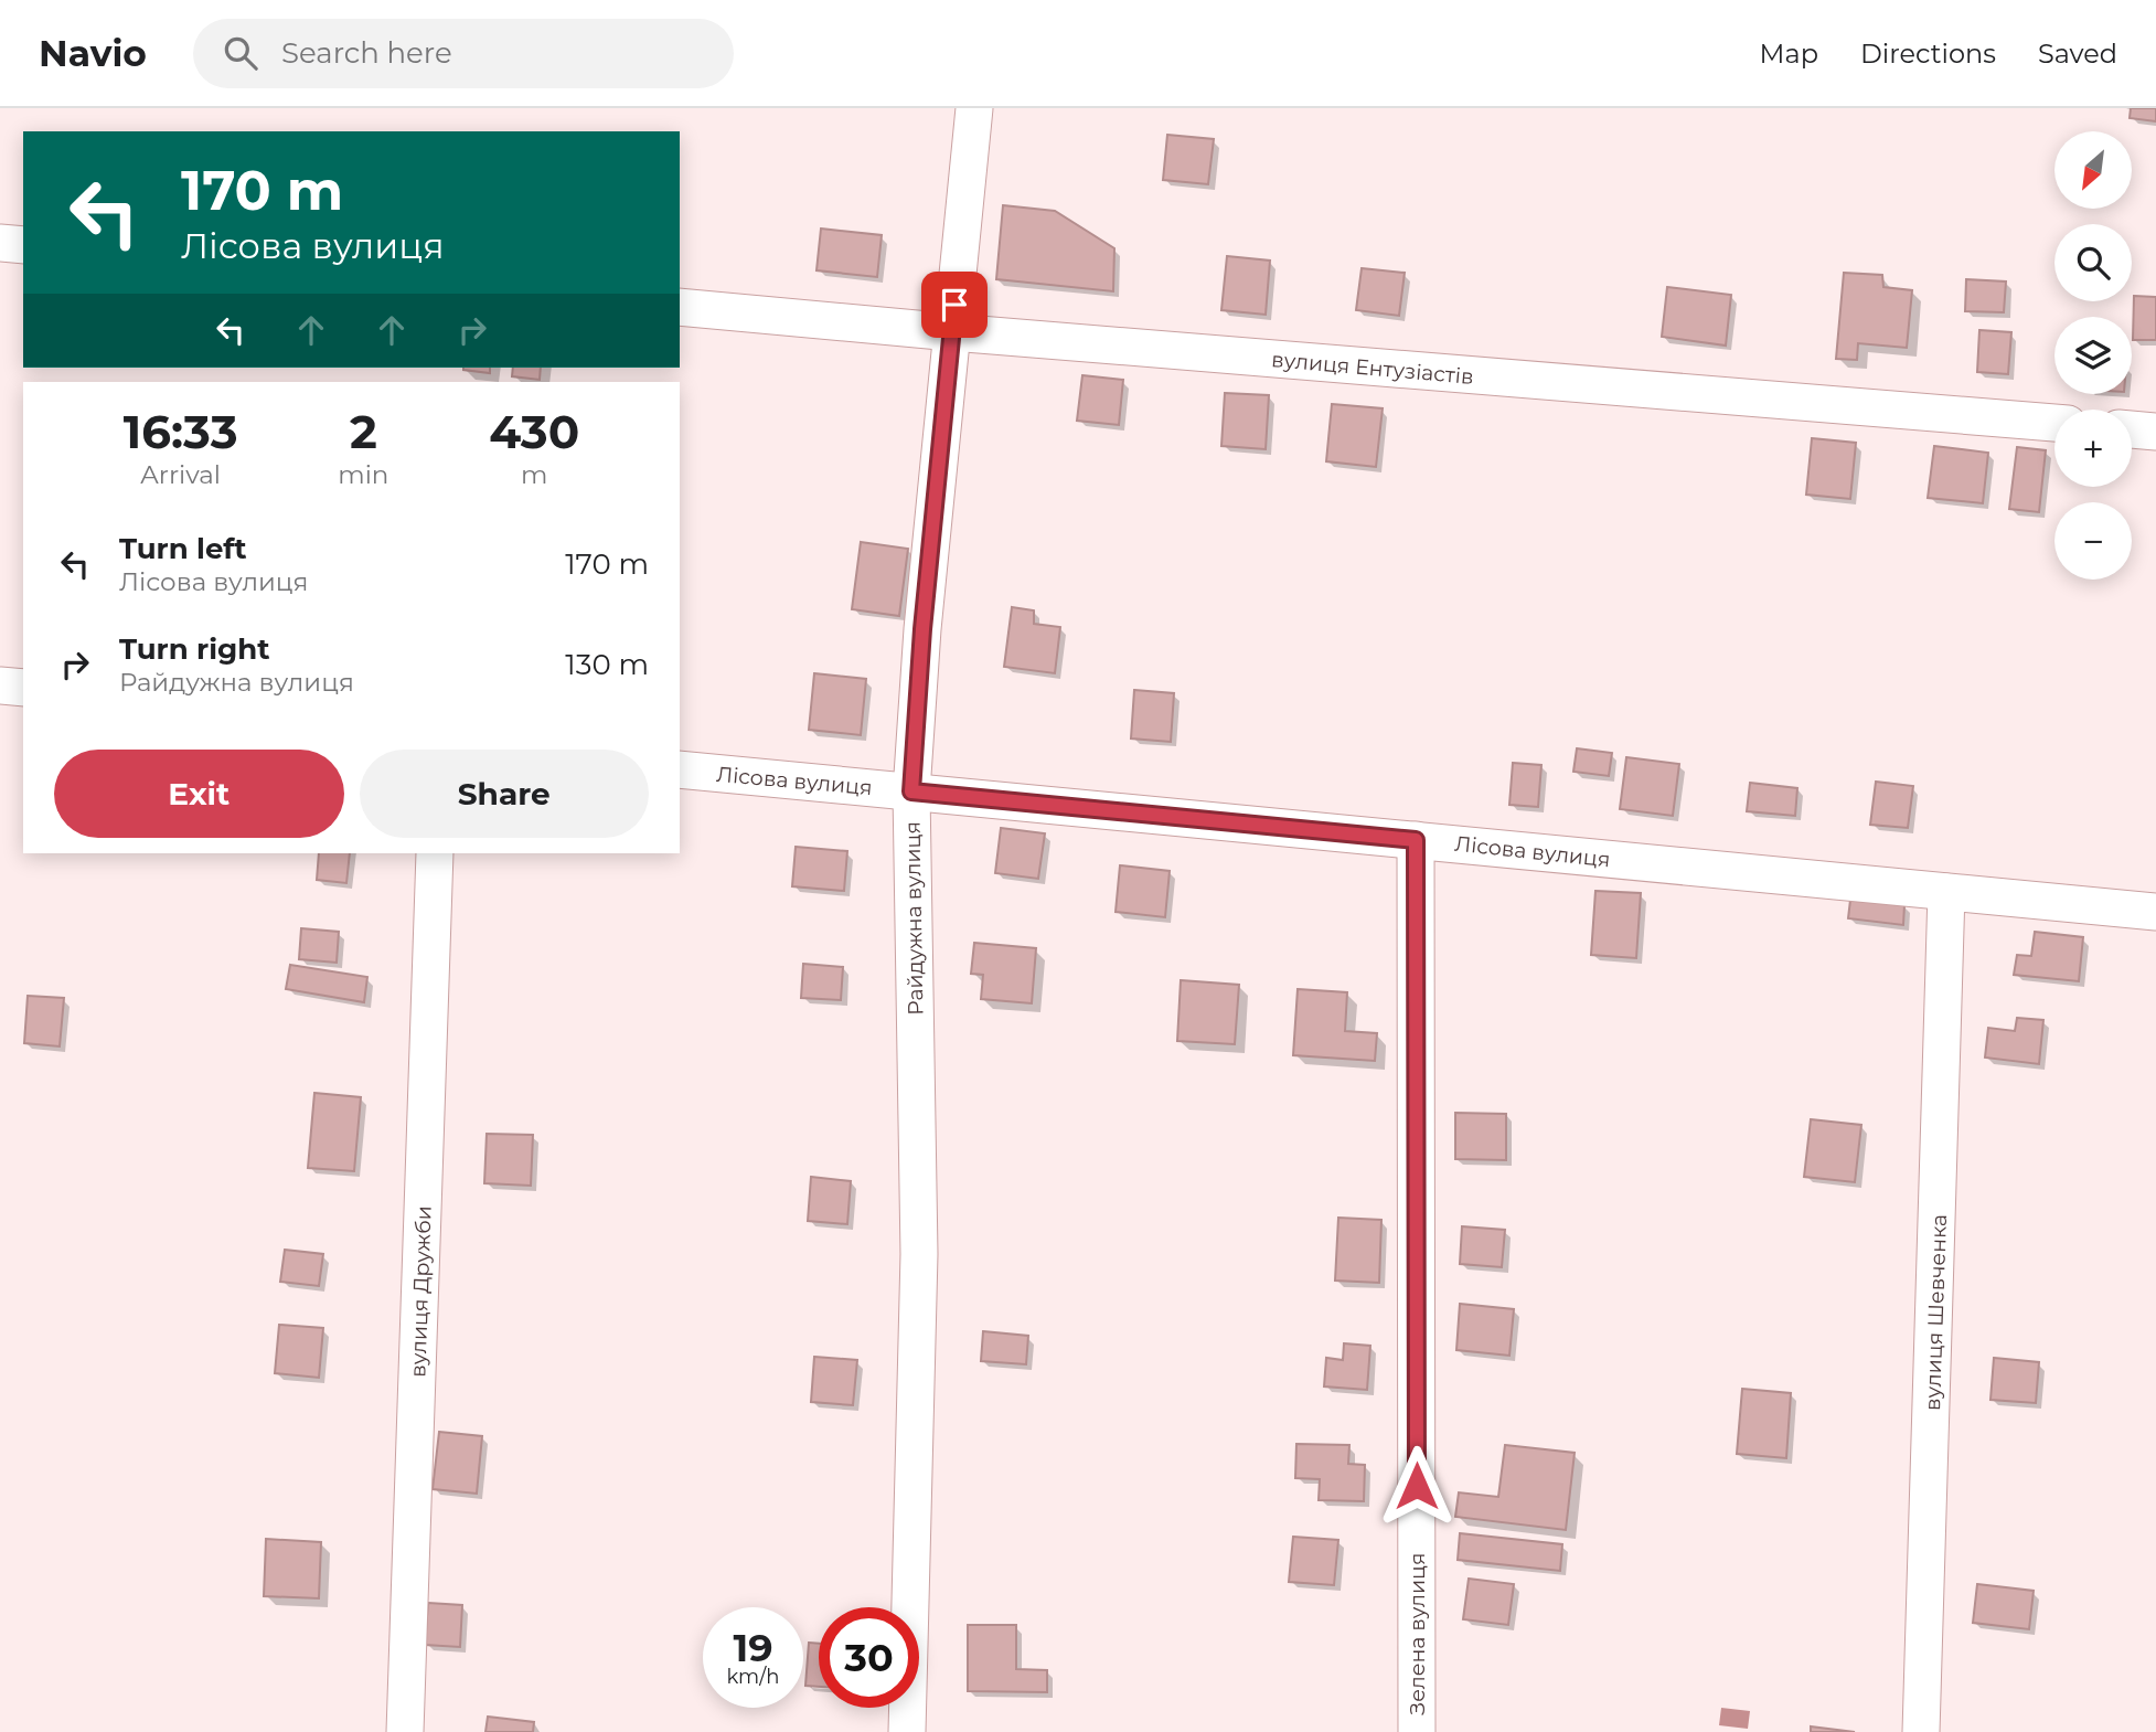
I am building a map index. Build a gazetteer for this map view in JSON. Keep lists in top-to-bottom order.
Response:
{
  "streets": {
    "street": [
      "вулиця Ентузіастів",
      "Лісова вулиця",
      "Райдужна вулиця",
      "вулиця Дружби",
      "вулиця Шевченка",
      "Зелена вулиця"
    ]
  },
  "crossings": [
    ["вулиця Ентузіастів", "Райдужна вулиця"],
    ["Лісова вулиця", "Райдужна вулиця"],
    ["Лісова вулиця", "вулиця Шевченка"],
    ["Лісова вулиця", "Зелена вулиця"]
  ],
  "north": "bottom left",
  "page": {
    "header": "Navio",
    "search": "Search here",
    "nav": ["Map", "Directions", "Saved"],
    "map_buttons": ["+", "−"],
    "turn": ["170 m", "Лісова вулиця"],
    "eta": [
      "16:33",
      "Arrival",
      "2",
      "min",
      "430",
      "m"
    ],
    "list": [
      {
        "name": "Turn left",
        "note": "Лісова вулиця",
        "value": "170 m"
      },
      {
        "name": "Turn right",
        "note": "Райдужна вулиця",
        "value": "130 m"
      }
    ],
    "buttons": ["Exit", "Share"],
    "speed": "19 km/h",
    "limit": "30"
  }
}
